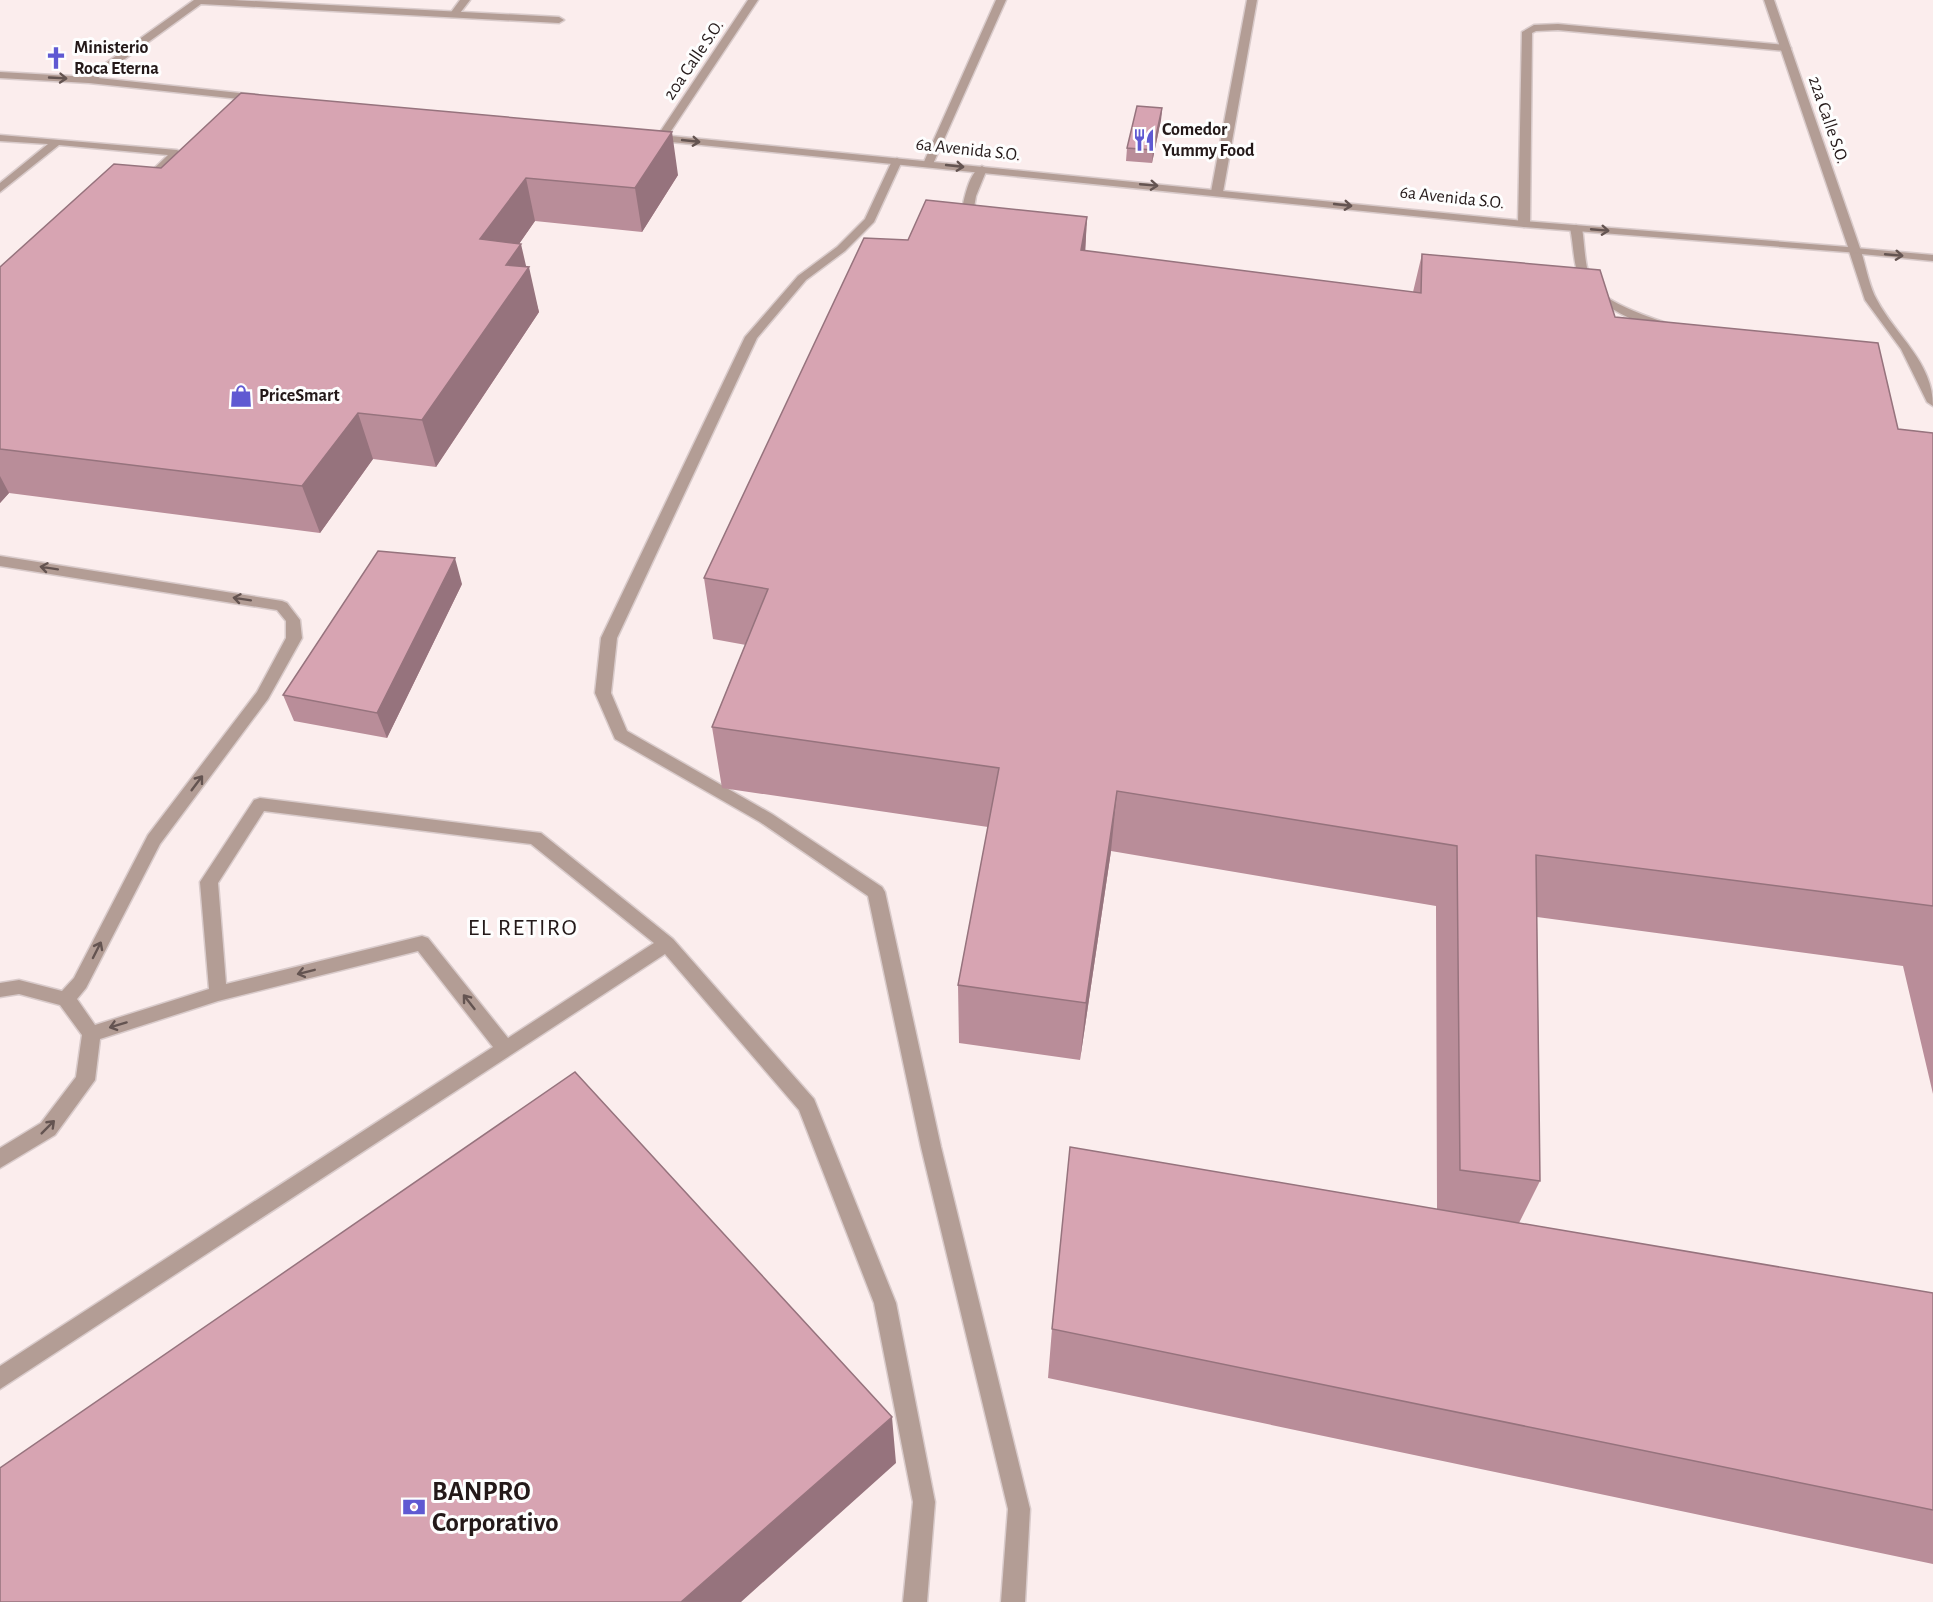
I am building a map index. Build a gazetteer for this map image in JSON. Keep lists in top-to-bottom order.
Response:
{
  "streets": {
    "street": ["20a Calle S.O.", "22a Calle S.O.", "6a Avenida S.O."]
  },
  "crossings": [
    ["20a Calle S.O.", "6a Avenida S.O."],
    ["22a Calle S.O.", "6a Avenida S.O."]
  ],
  "one_way": ["6a Avenida S.O."],
  "districts": ["EL RETIRO"],
  "places": {
    "church": ["Ministerio Roca Eterna"],
    "restaurant": ["Comedor Yummy Food"],
    "shop": ["PriceSmart"],
    "bank": ["BANPRO Corporativo"]
  }
}
